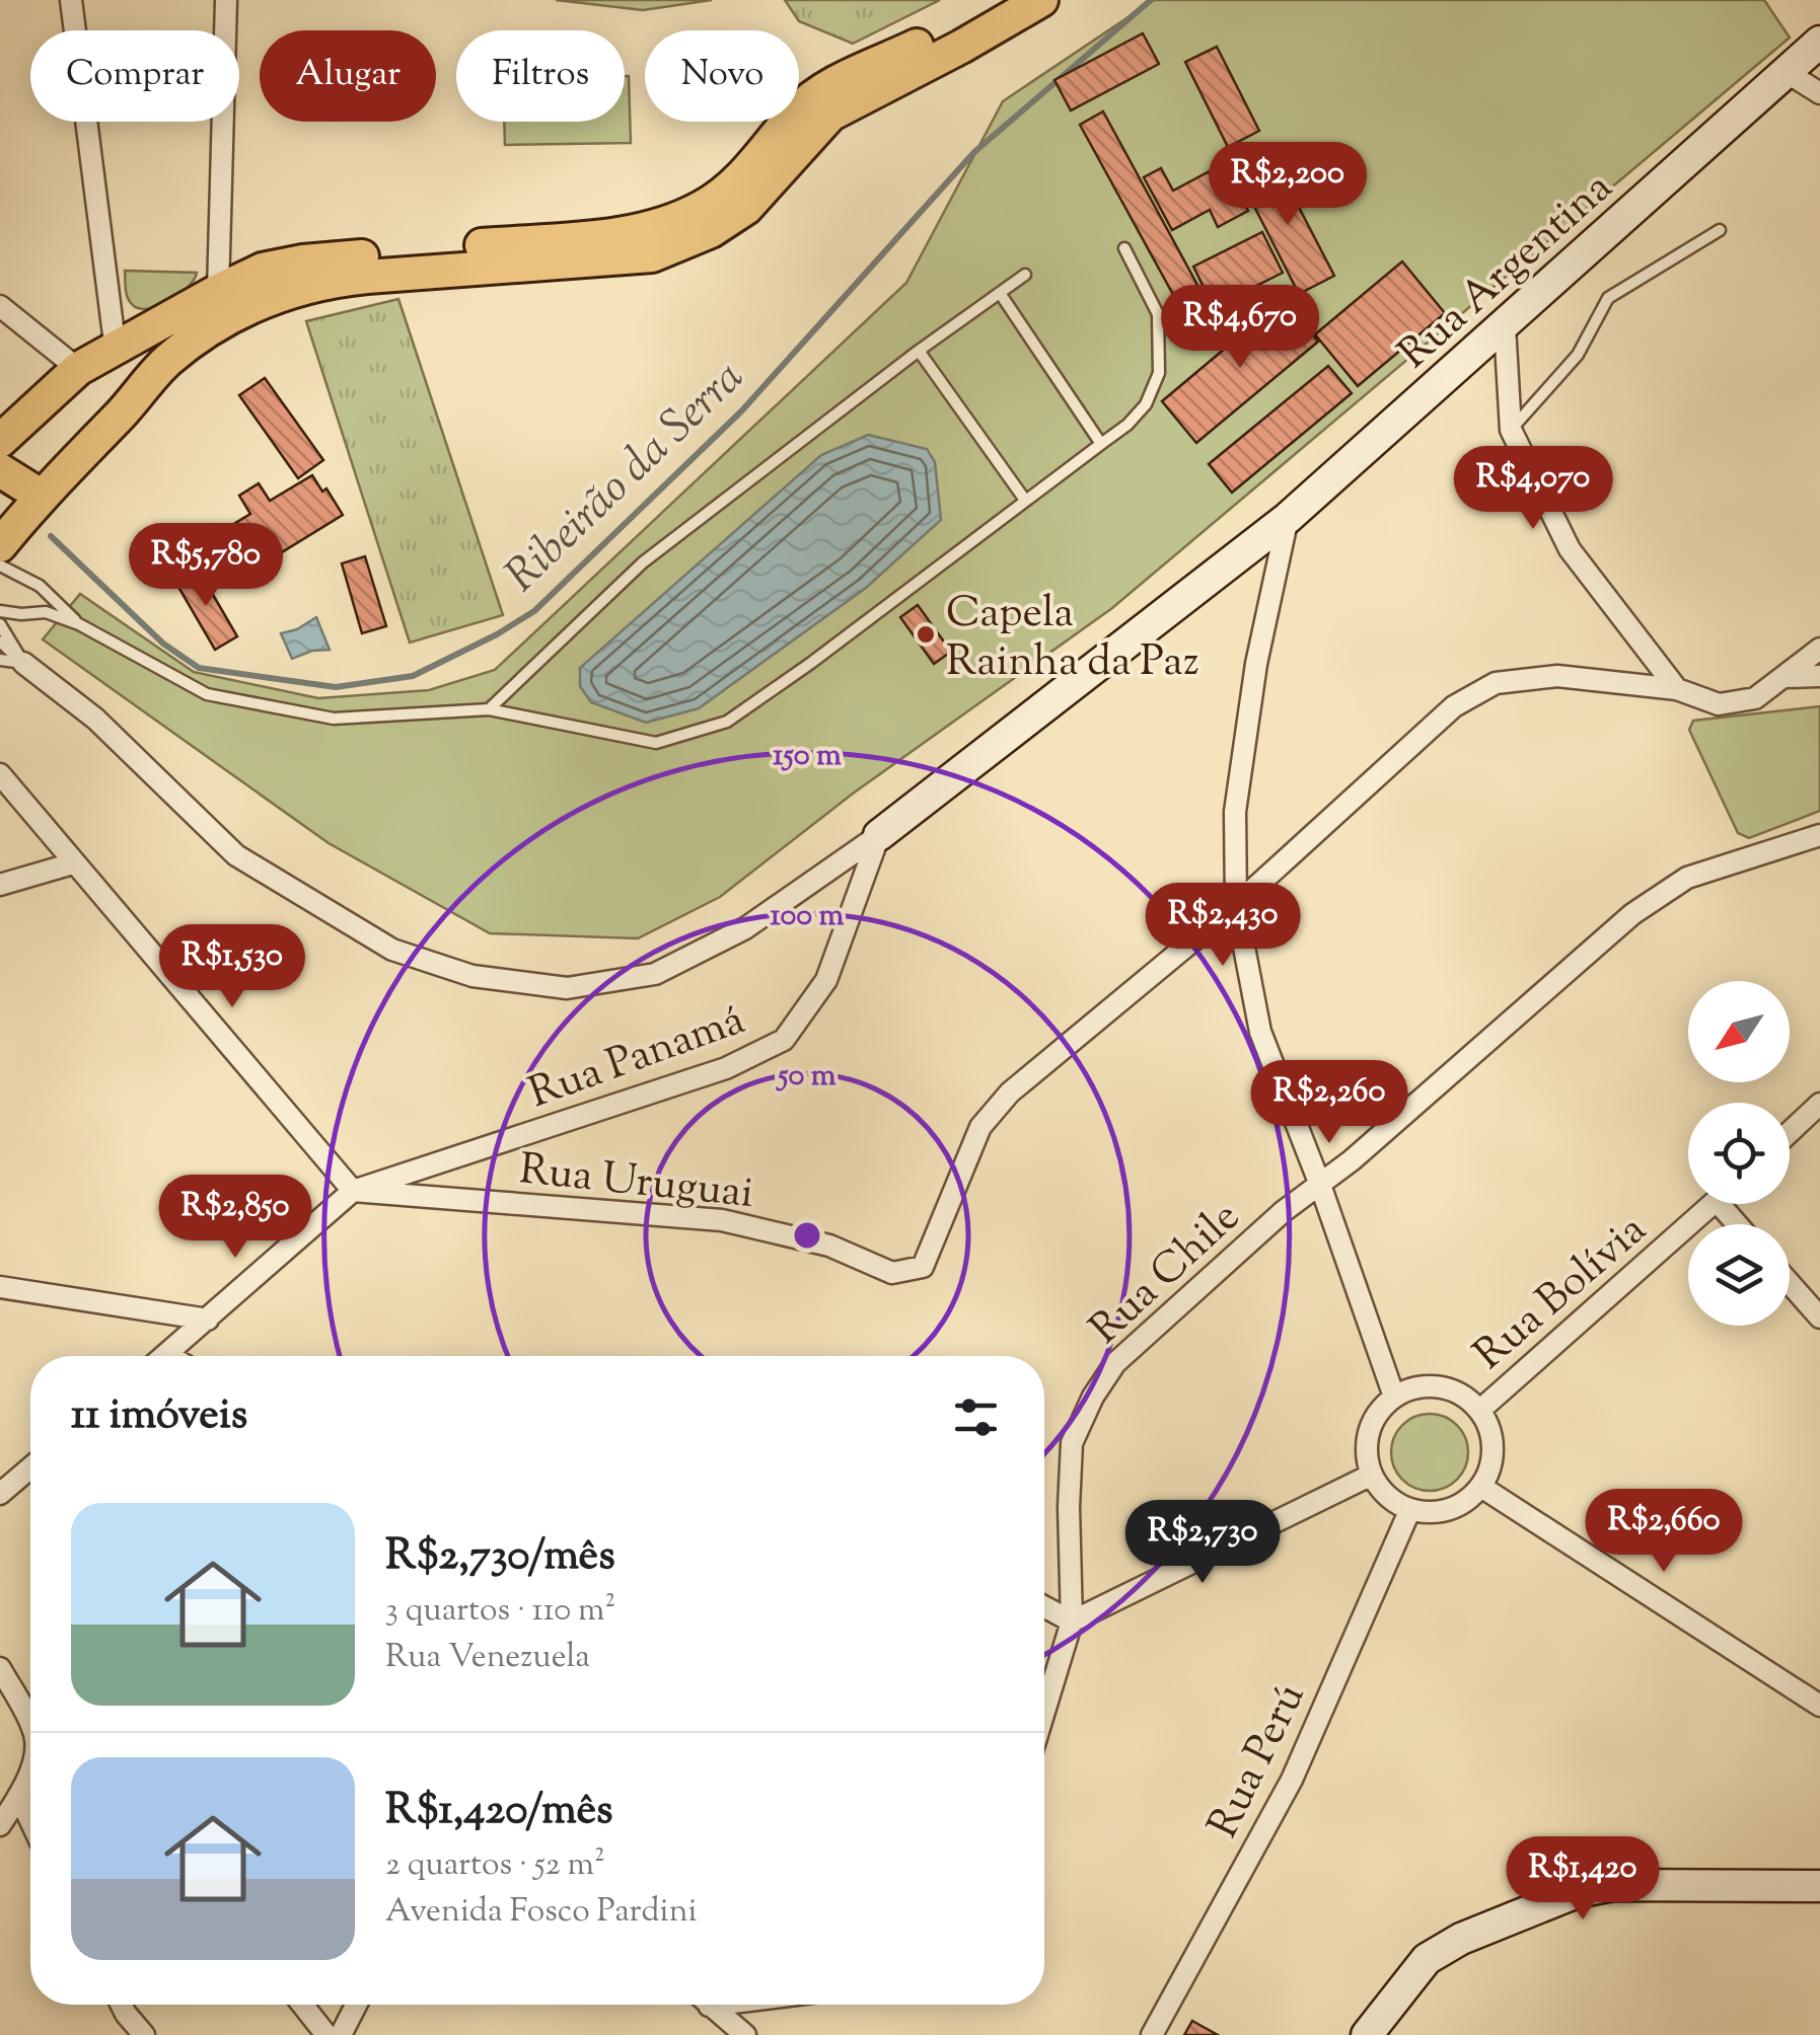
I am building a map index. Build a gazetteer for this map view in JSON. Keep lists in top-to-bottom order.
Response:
{
  "streets": {
    "street": [
      "Rua Argentina",
      "Rua Panamá",
      "Rua Uruguai",
      "Rua Chile",
      "Rua Bolívia",
      "Rua Perú"
    ]
  },
  "crossings": [
    ["Rua Argentina", "Rua Panamá"],
    ["Rua Panamá", "Rua Uruguai"],
    ["Rua Bolívia", "Rua Perú"]
  ],
  "water": ["Ribeirão da Serra"],
  "places": ["Capela Rainha da Paz"],
  "north": "bottom left",
  "page": {
    "chip": [
      "Comprar",
      "Alugar",
      "Filtros",
      "Novo"
    ],
    "price": [
      "R$2,200",
      "R$4,670",
      "R$4,070",
      "R$5,780",
      "R$2,430",
      "R$1,530",
      "R$2,260",
      "R$2,850",
      "R$2,660",
      "R$2,730",
      "R$1,420"
    ],
    "heading": "11 imóveis",
    "list": [
      {
        "name": "R$2,730/mês",
        "note": "3 quartos · 110 m² · Rua Venezuela"
      },
      {
        "name": "R$1,420/mês",
        "note": "2 quartos · 52 m² · Avenida Fosco Pardini"
      }
    ]
  },
  "rings": ["150 m", "100 m", "50 m"]
}
